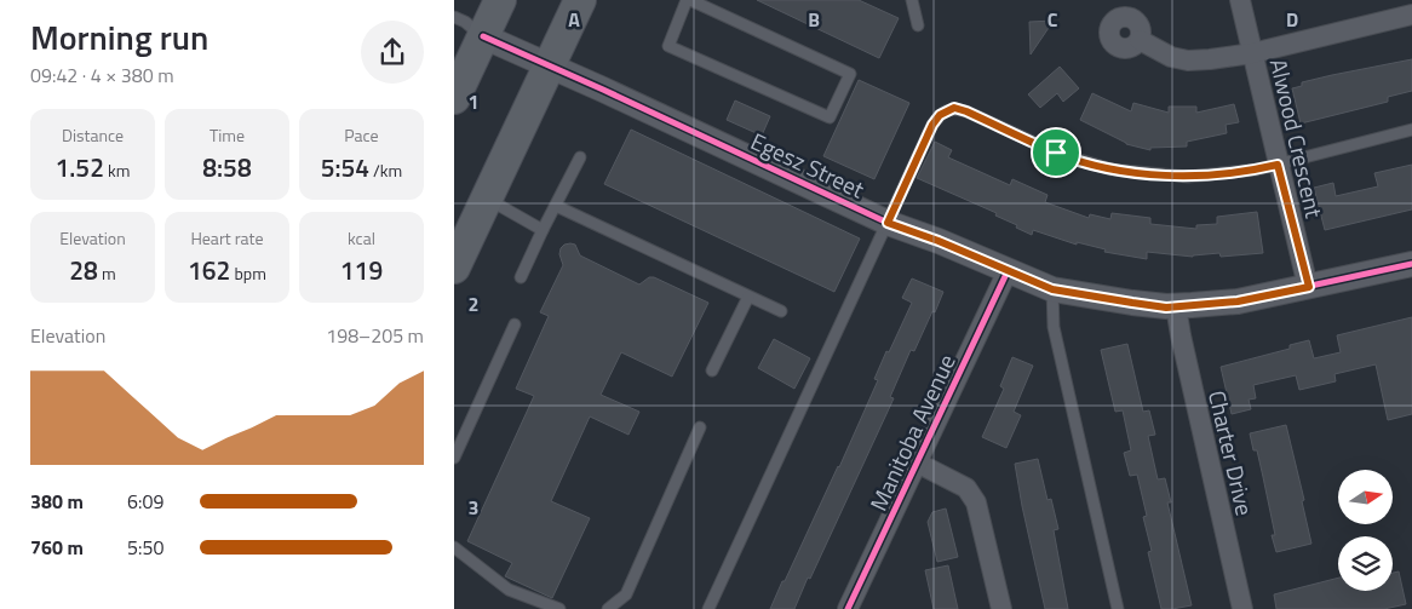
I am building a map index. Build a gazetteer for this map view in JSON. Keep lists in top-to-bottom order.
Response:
{
  "streets": {
    "street": [
      "Alwood Crescent",
      "Egesz Street",
      "Manitoba Avenue",
      "Charter Drive"
    ]
  },
  "crossings": [
    ["Alwood Crescent", "Egesz Street"],
    ["Egesz Street", "Manitoba Avenue"],
    ["Egesz Street", "Charter Drive"]
  ],
  "north": "right",
  "page": {
    "heading": ["Morning run", "09:42 · 4 × 380 m"],
    "stats": [
      ["Distance", "1.52 km"],
      ["Time", "8:58"],
      ["Pace", "5:54 /km"],
      ["Elevation", "28 m"],
      ["Heart rate", "162 bpm"],
      ["kcal", "119"]
    ],
    "chart": ["Elevation", "198–205 m"],
    "list": [
      {
        "name": "380 m",
        "note": "6:09"
      },
      {
        "name": "760 m",
        "note": "5:50"
      }
    ]
  },
  "grid": {
    "columns": [
      "A",
      "B",
      "C",
      "D"
    ],
    "rows": ["1", "2", "3"]
  }
}
